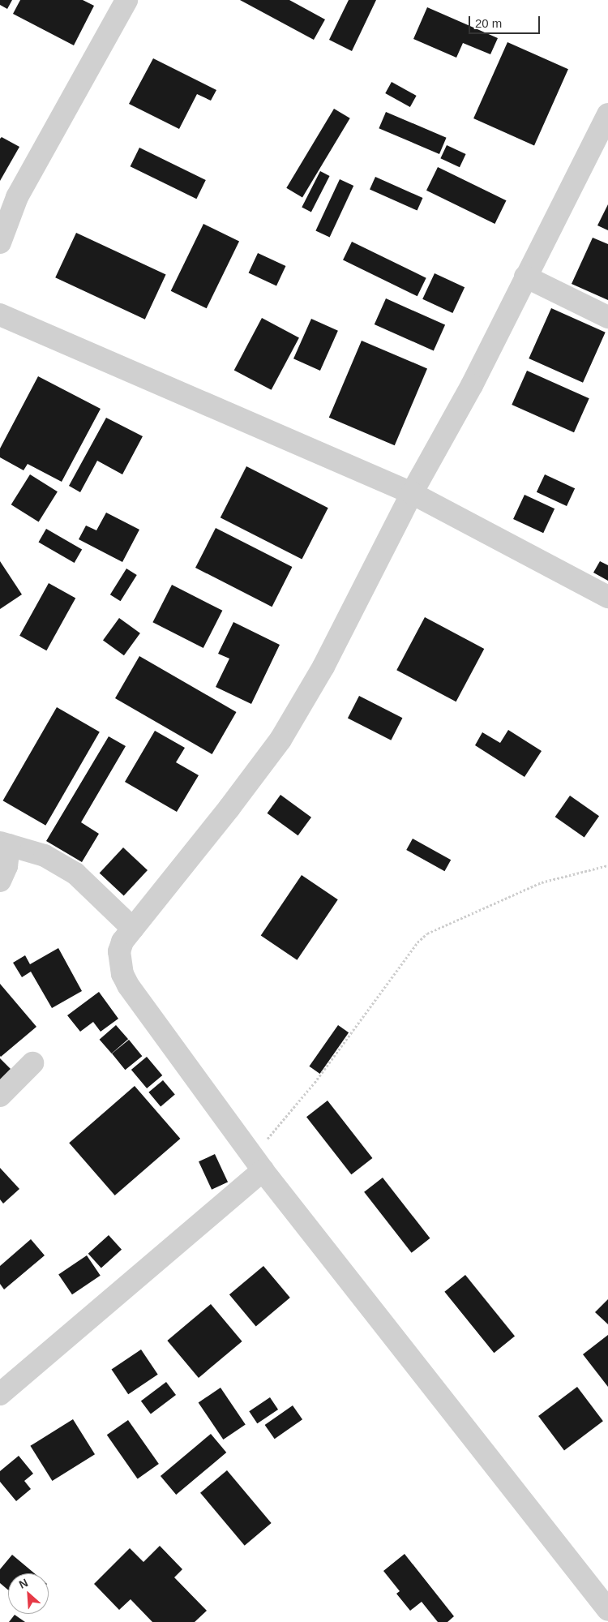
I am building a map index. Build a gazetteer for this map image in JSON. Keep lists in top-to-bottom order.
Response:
{
  "scale_bar": "20 m",
  "north": "top left"
}
